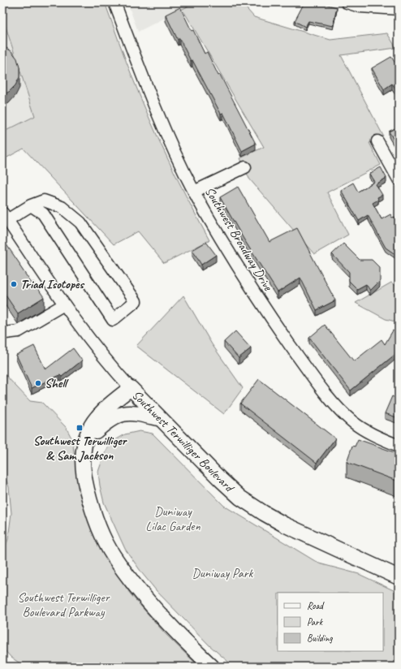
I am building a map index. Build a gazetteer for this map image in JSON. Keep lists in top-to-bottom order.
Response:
{
  "streets": {
    "main road": ["Southwest Terwilliger Boulevard"],
    "street": ["Southwest Broadway Drive"]
  },
  "parks": ["Duniway Lilac Garden", "Duniway Park", "Southwest Terwilliger Boulevard Parkway"],
  "places": {
    "other": ["Triad Isotopes", "Shell"],
    "transit": ["Southwest Terwilliger & Sam Jackson"]
  },
  "legend": ["Road", "Park", "Building"]
}
